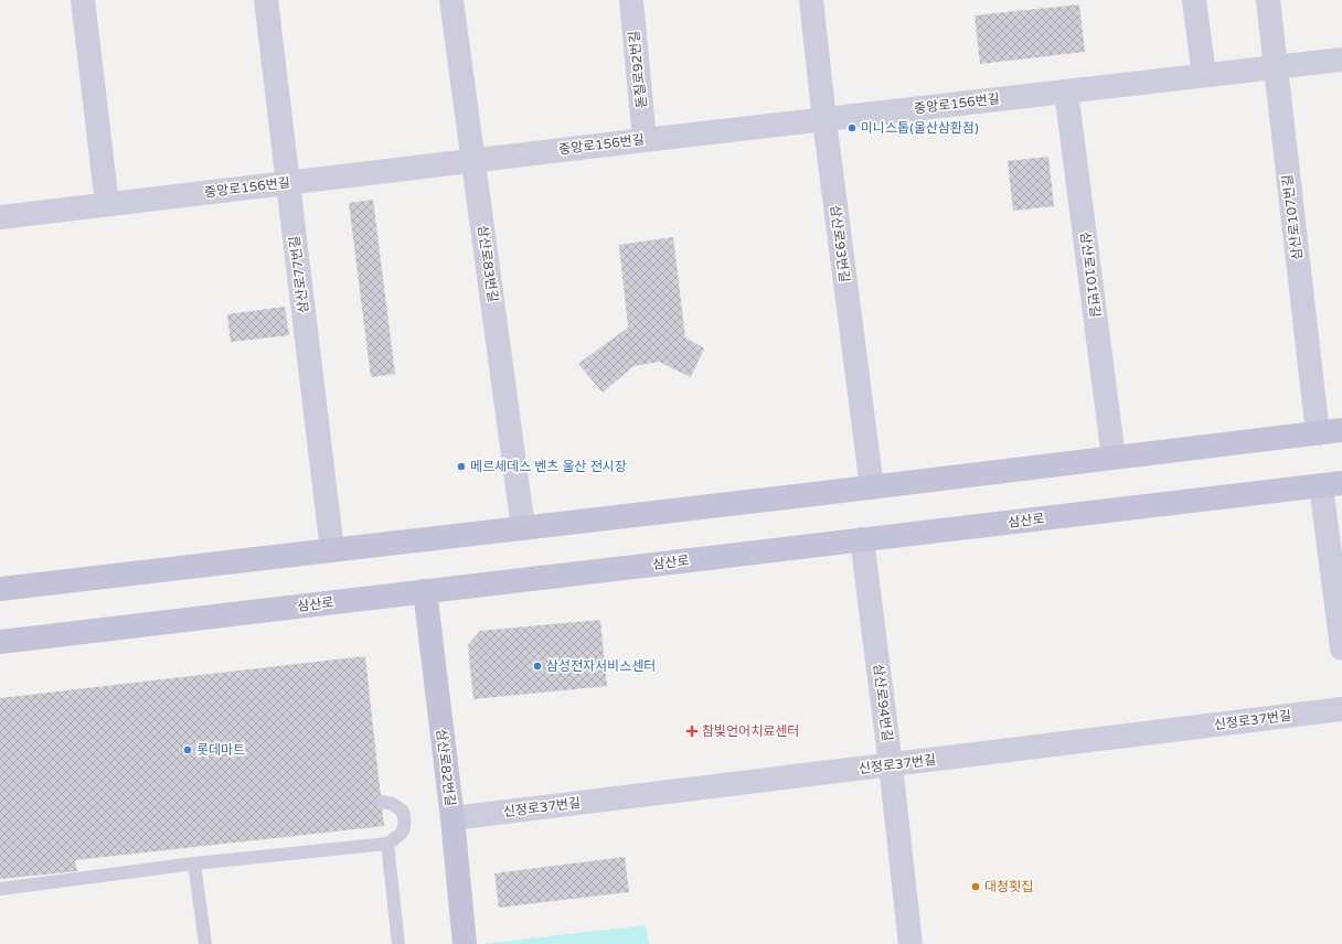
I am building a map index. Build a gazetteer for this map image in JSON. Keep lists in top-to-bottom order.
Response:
{
  "streets": {
    "main road": ["삼산로", "삼산로82번길"],
    "street": [
      "돋질로92번길",
      "중앙로156번길",
      "삼산로107번길",
      "삼산로93번길",
      "삼산로83번길",
      "삼산로77번길",
      "삼산로101번길",
      "삼산로94번길",
      "신정로37번길"
    ]
  },
  "crossings": [
    ["돋질로92번길", "중앙로156번길"],
    ["중앙로156번길", "삼산로107번길"],
    ["중앙로156번길", "삼산로93번길"],
    ["중앙로156번길", "삼산로83번길"],
    ["중앙로156번길", "삼산로77번길"],
    ["중앙로156번길", "삼산로101번길"],
    ["삼산로", "삼산로94번길"],
    ["삼산로", "삼산로82번길"],
    ["삼산로94번길", "신정로37번길"],
    ["신정로37번길", "삼산로82번길"]
  ],
  "places": {
    "other": [
      "미니스톱(울산삼환점)",
      "메르세데스 벤츠 울산 전시장",
      "삼성전자서비스센터",
      "롯데마트",
      "대청횟집"
    ],
    "health": ["참빛언어치료센터"]
  }
}
